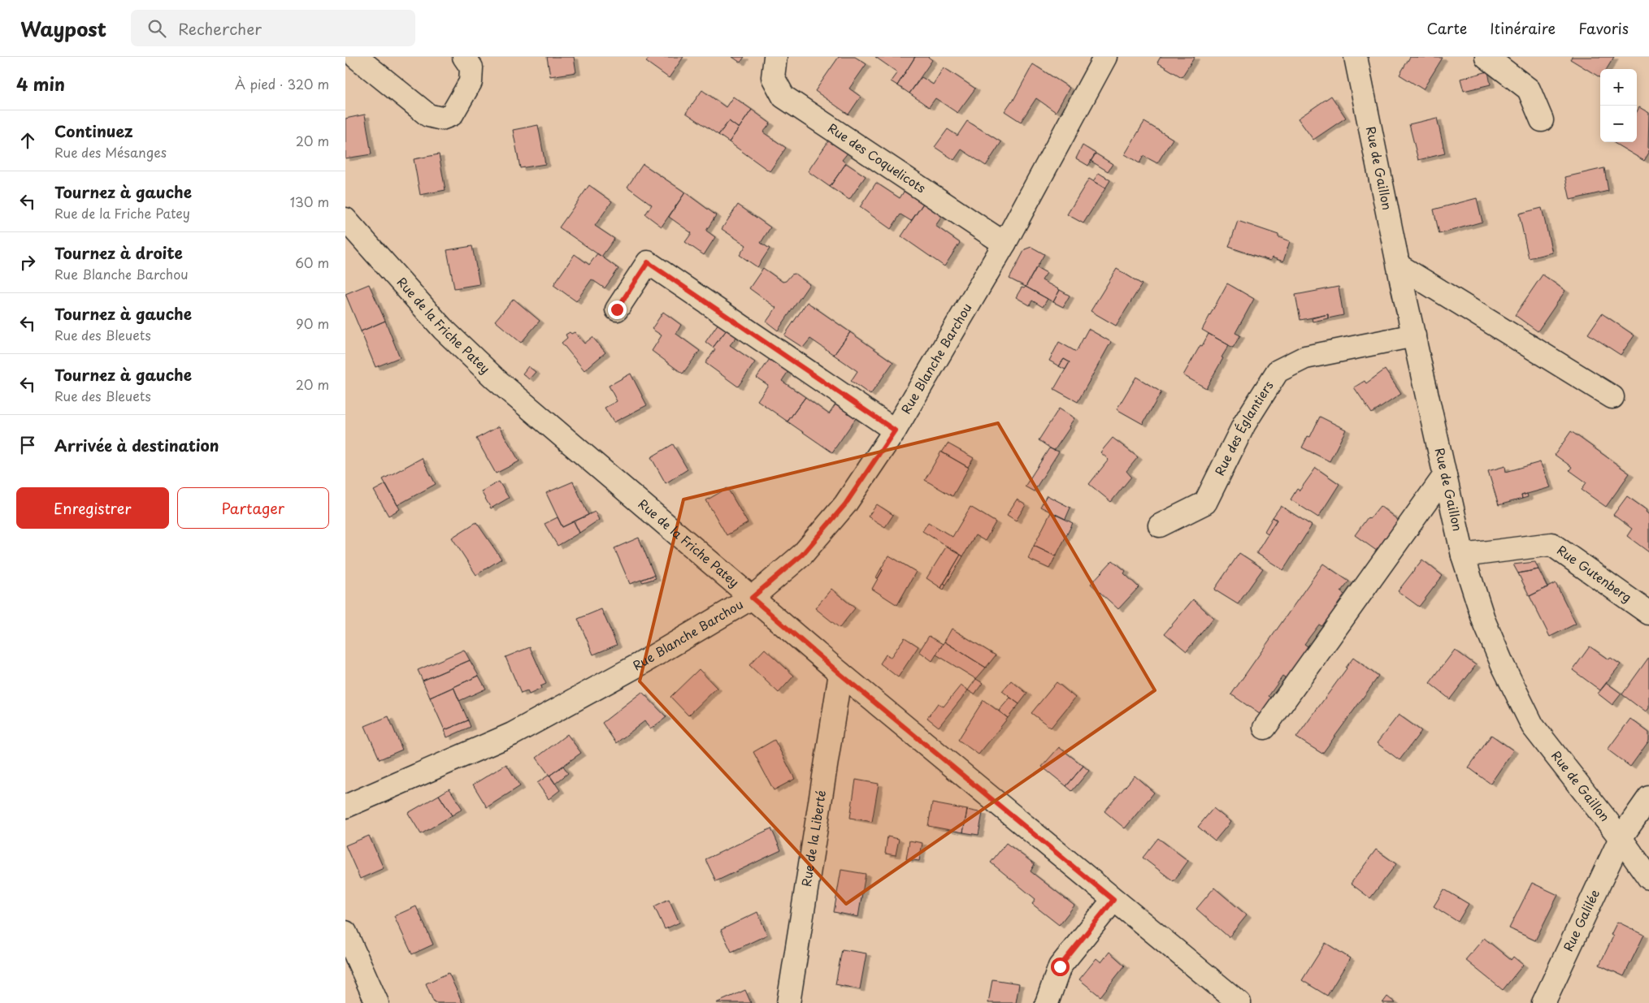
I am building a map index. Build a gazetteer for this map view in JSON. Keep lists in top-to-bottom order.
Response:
{
  "streets": {
    "street": [
      "Rue des Coquelicots",
      "Rue de Gaillon",
      "Rue de la Friche Patey",
      "Rue Blanche Barchou",
      "Rue des Églantiers",
      "Rue Gutenberg",
      "Rue de la Liberté",
      "Rue Galilée"
    ]
  },
  "crossings": [
    ["Rue des Coquelicots", "Rue Blanche Barchou"],
    ["Rue de Gaillon", "Rue des Églantiers"],
    ["Rue de Gaillon", "Rue Gutenberg"],
    ["Rue de Gaillon", "Rue Galilée"],
    ["Rue de la Friche Patey", "Rue Blanche Barchou"],
    ["Rue de la Friche Patey", "Rue de la Liberté"]
  ],
  "page": {
    "header": "Waypost",
    "search": "Rechercher",
    "nav": ["Carte", "Itinéraire", "Favoris"],
    "heading": ["4 min", "À pied · 320 m"],
    "map_buttons": ["+", "−"],
    "list": [
      ["Continuez", "Rue des Mésanges", "20 m"],
      ["Tournez à gauche", "Rue de la Friche Patey", "130 m"],
      ["Tournez à droite", "Rue Blanche Barchou", "60 m"],
      ["Tournez à gauche", "Rue des Bleuets", "90 m"],
      ["Tournez à gauche", "Rue des Bleuets", "20 m"],
      "Arrivée à destination"
    ],
    "buttons": ["Enregistrer", "Partager"]
  }
}
